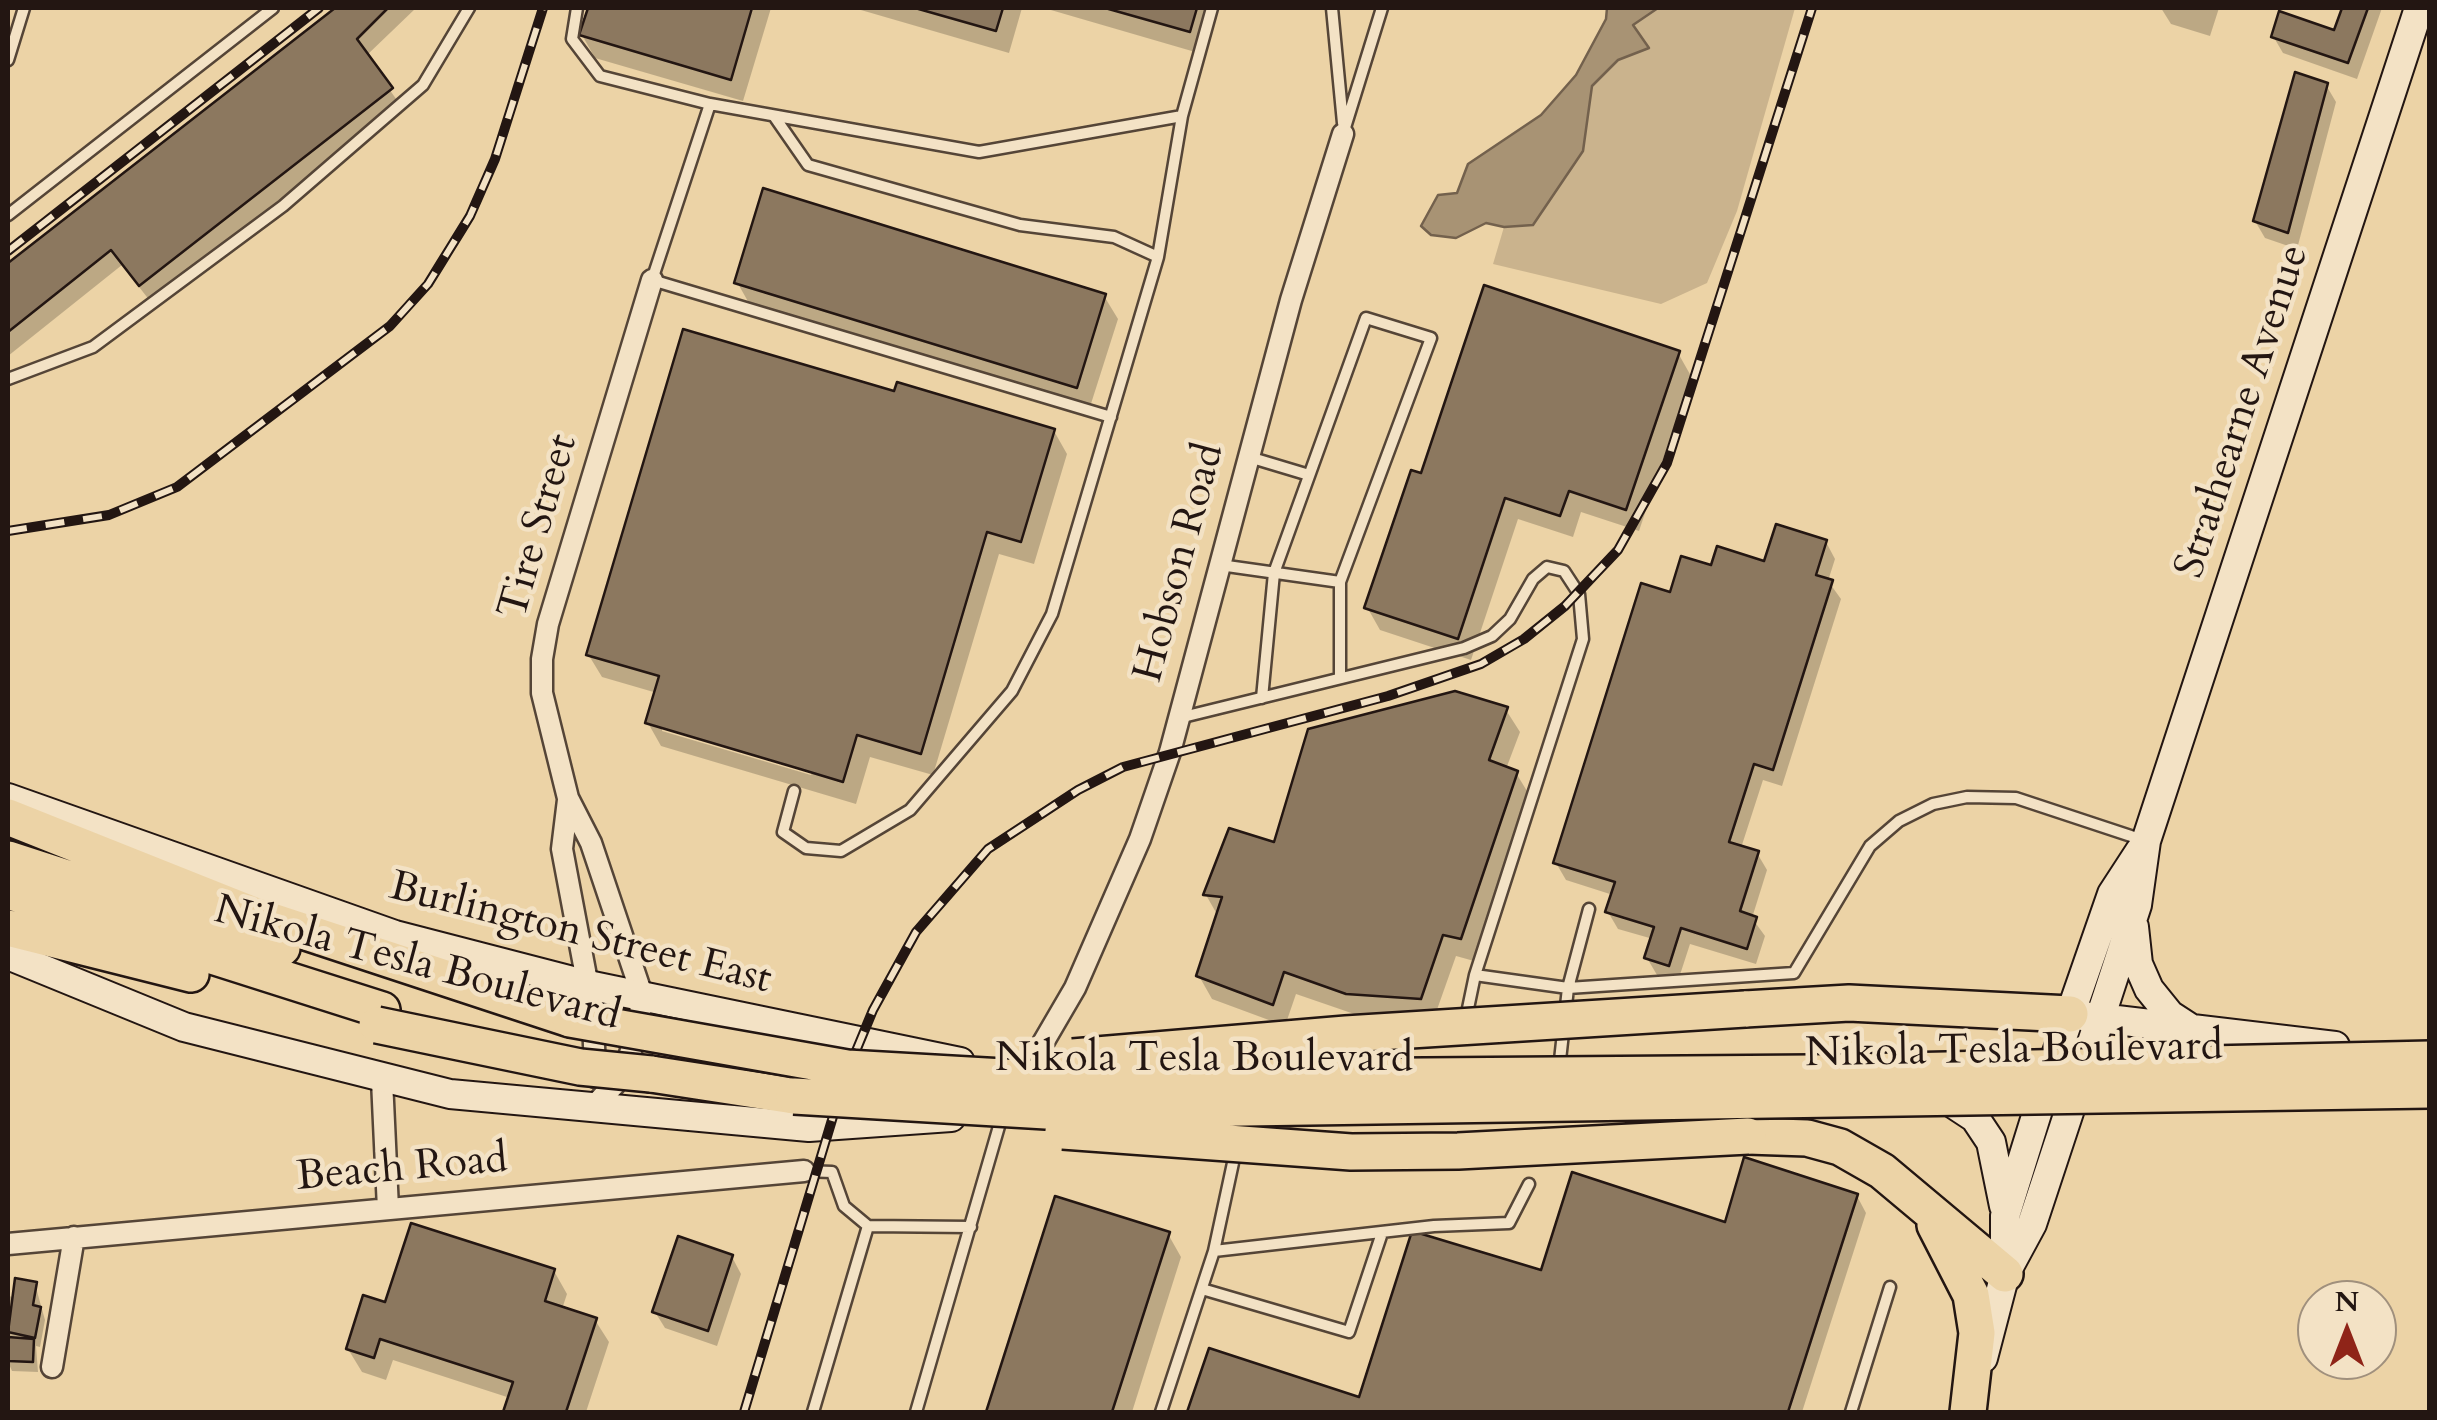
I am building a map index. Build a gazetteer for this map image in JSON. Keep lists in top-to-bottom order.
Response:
{
  "streets": {
    "highway": ["Nikola Tesla Boulevard"],
    "main road": ["Strathearne Avenue", "Burlington Street East"],
    "street": ["Tire Street", "Hobson Road", "Beach Road"]
  },
  "crossings": [
    ["Strathearne Avenue", "Burlington Street East"],
    ["Tire Street", "Burlington Street East"],
    ["Hobson Road", "Burlington Street East"],
    ["Burlington Street East", "Nikola Tesla Boulevard"]
  ],
  "north": "top"
}
